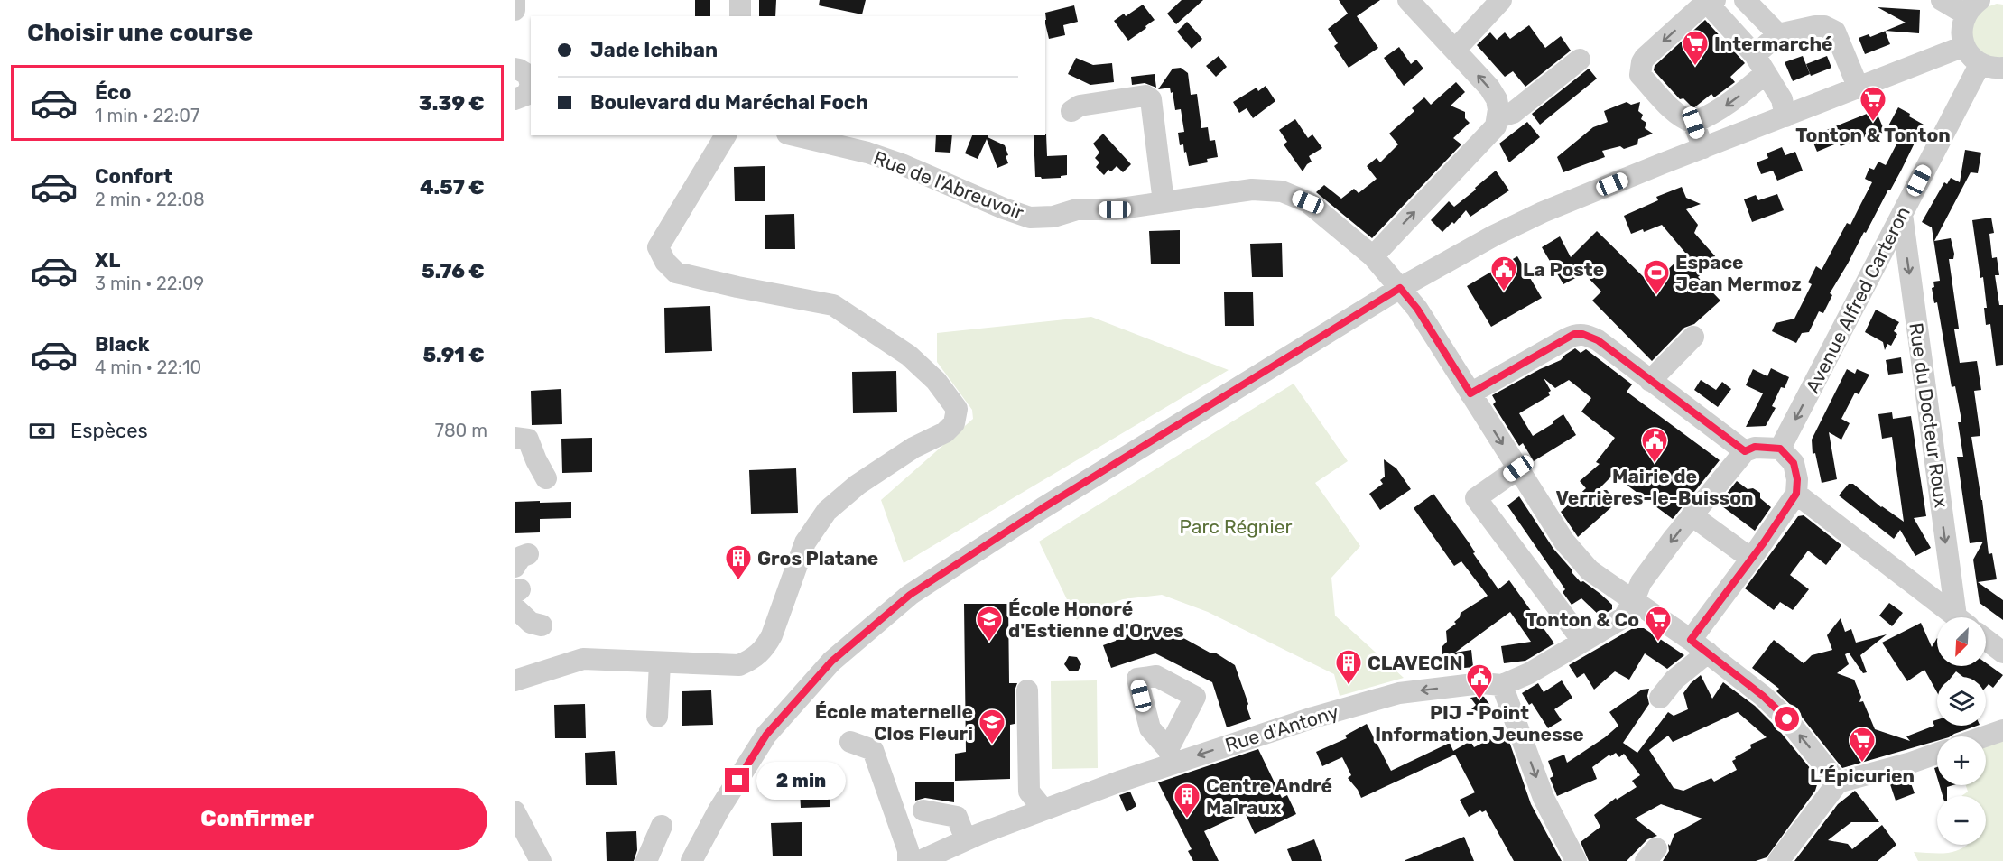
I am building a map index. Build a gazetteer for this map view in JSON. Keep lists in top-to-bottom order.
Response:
{
  "streets": {
    "street": [
      "Rue de l'Abreuvoir",
      "Avenue Alfred Carteron",
      "Rue du Docteur Roux",
      "Rue d'Antony"
    ]
  },
  "crossings": [
    ["Rue de l'Abreuvoir", "Rue d'Antony"],
    ["Avenue Alfred Carteron", "Rue du Docteur Roux"]
  ],
  "one_way": ["Avenue Alfred Carteron", "Rue du Docteur Roux", "Rue d'Antony"],
  "parks": ["Parc Régnier"],
  "places": {
    "supermarket": [
      "Intermarché",
      "Tonton & Tonton",
      "Tonton & Co",
      "L’Épicurien"
    ],
    "public building": ["La Poste", "Mairie de Verrières-le-Buisson", "PIJ - Point Information Jeunesse"],
    "sports": ["Espace Jean Mermoz"],
    "building": ["Gros Platane", "CLAVECIN", "Centre André Malraux"],
    "school or university": ["École Honoré d'Estienne d'Orves", "École maternelle Clos Fleuri"]
  },
  "north": "bottom left",
  "page": {
    "heading": "Choisir une course",
    "banner": ["Jade Ichiban", "Boulevard du Maréchal Foch"],
    "list": [
      {
        "name": "Éco",
        "note": "1 min · 22:07",
        "value": "3.39 €"
      },
      {
        "name": "Confort",
        "note": "2 min · 22:08",
        "value": "4.57 €"
      },
      {
        "name": "XL",
        "note": "3 min · 22:09",
        "value": "5.76 €"
      },
      {
        "name": "Black",
        "note": "4 min · 22:10",
        "value": "5.91 €"
      }
    ],
    "pay": ["Espèces", "780 m"],
    "map_buttons": ["+", "−"],
    "bubble": "2 min",
    "buttons": "Confirmer"
  }
}
